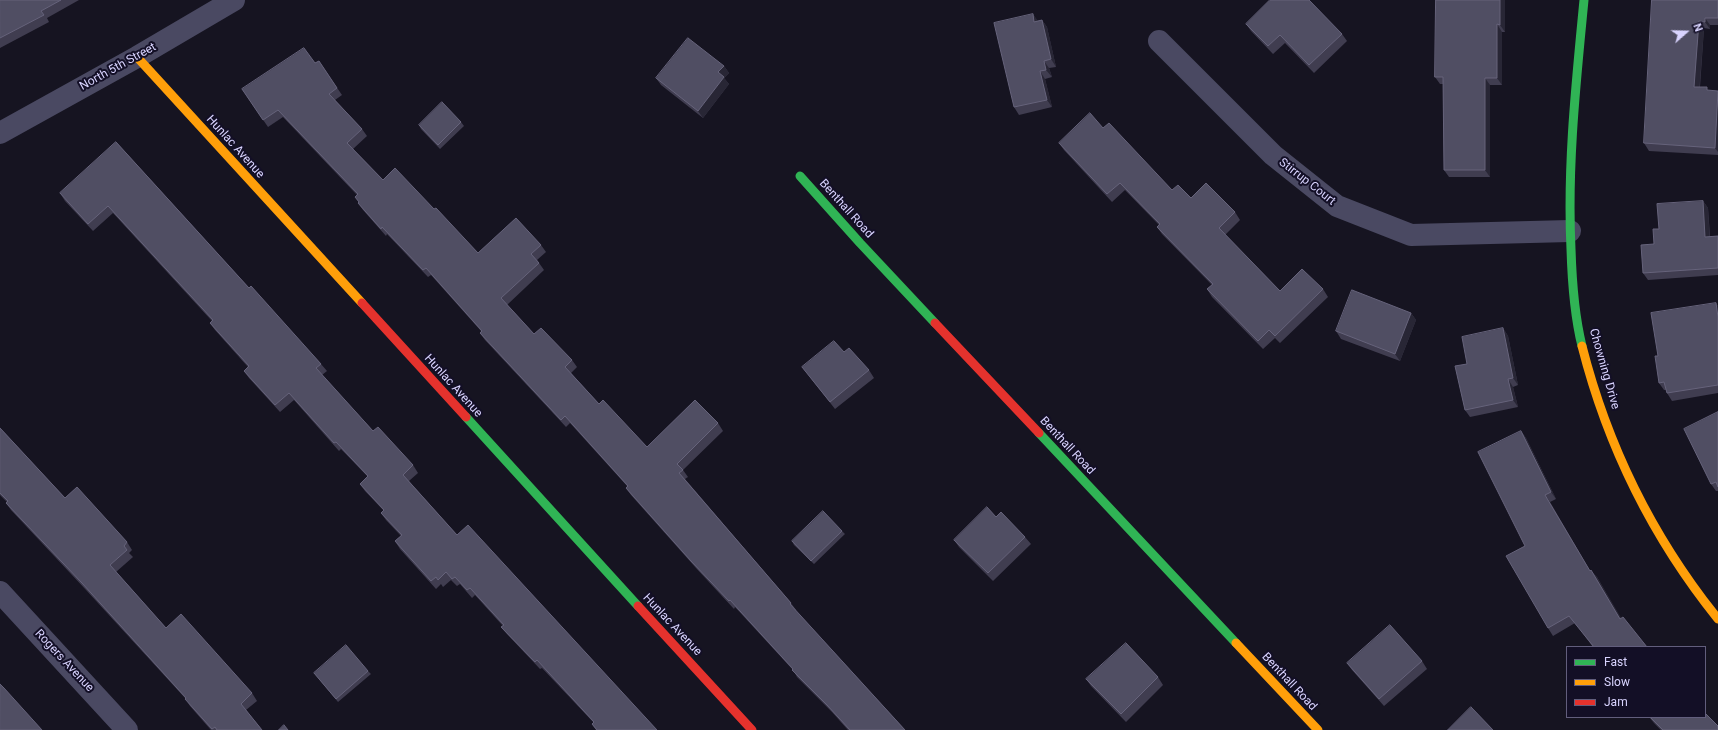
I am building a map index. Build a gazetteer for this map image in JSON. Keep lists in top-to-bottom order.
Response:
{
  "streets": {
    "street": [
      "North 5th Street",
      "Hunlac Avenue",
      "Stirrup Court",
      "Benthall Road",
      "Chowning Drive",
      "Rogers Avenue"
    ]
  },
  "crossings": [
    ["North 5th Street", "Hunlac Avenue"],
    ["Stirrup Court", "Chowning Drive"]
  ],
  "legend": ["Fast", "Slow", "Jam"],
  "north": "right"
}
